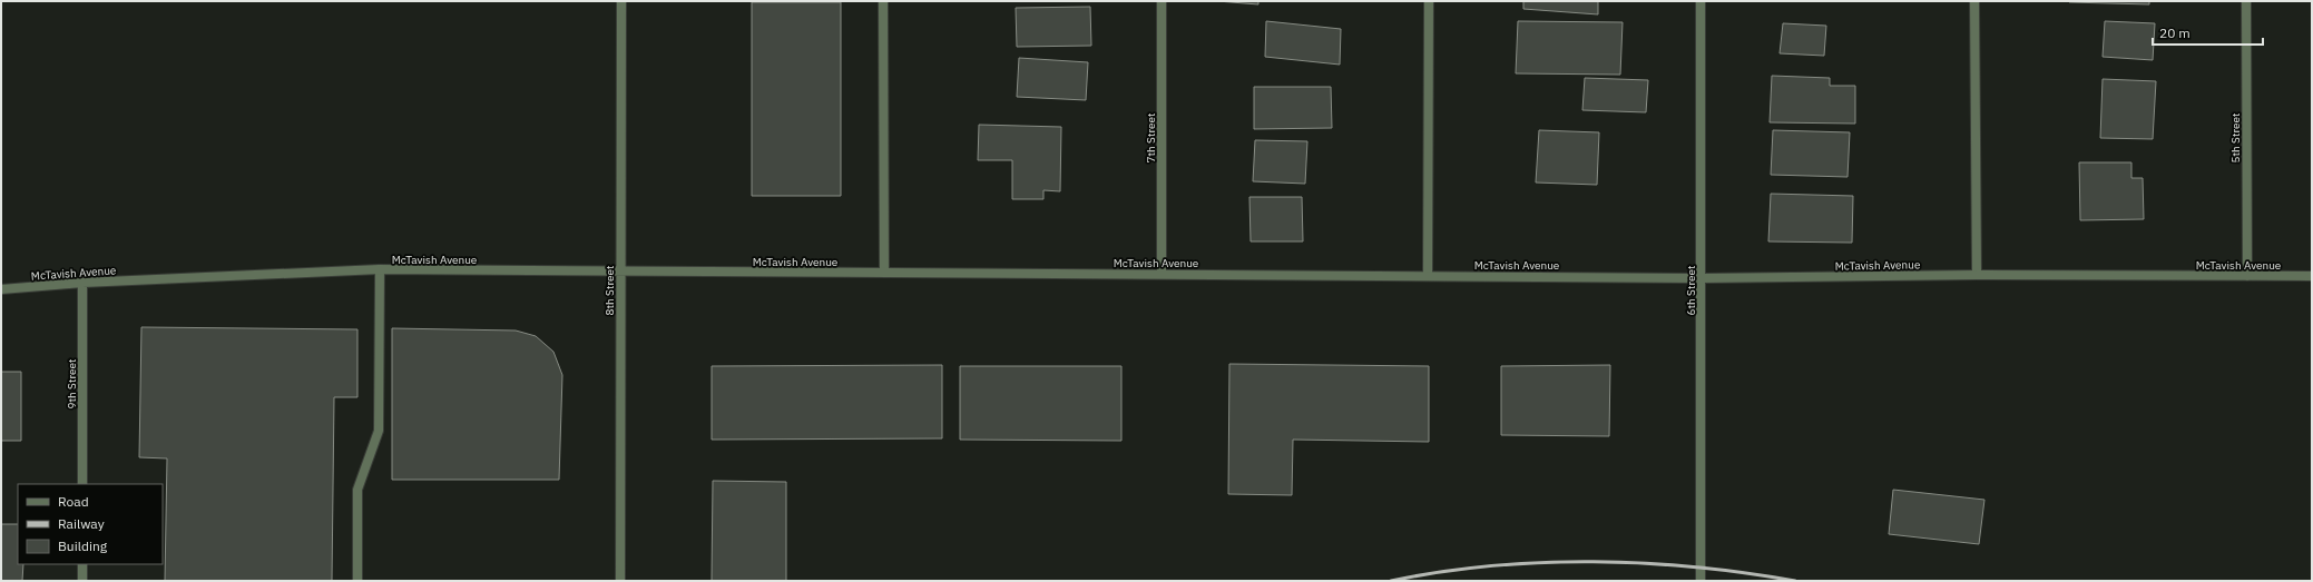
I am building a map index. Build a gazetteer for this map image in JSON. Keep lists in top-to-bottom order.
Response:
{
  "streets": {
    "street": [
      "7th Street",
      "5th Street",
      "McTavish Avenue",
      "8th Street",
      "6th Street",
      "9th Street"
    ]
  },
  "crossings": [
    ["7th Street", "McTavish Avenue"],
    ["5th Street", "McTavish Avenue"],
    ["McTavish Avenue", "8th Street"],
    ["McTavish Avenue", "6th Street"],
    ["McTavish Avenue", "9th Street"]
  ],
  "legend": ["Road", "Railway", "Building"],
  "scale_bar": "20 m"
}
